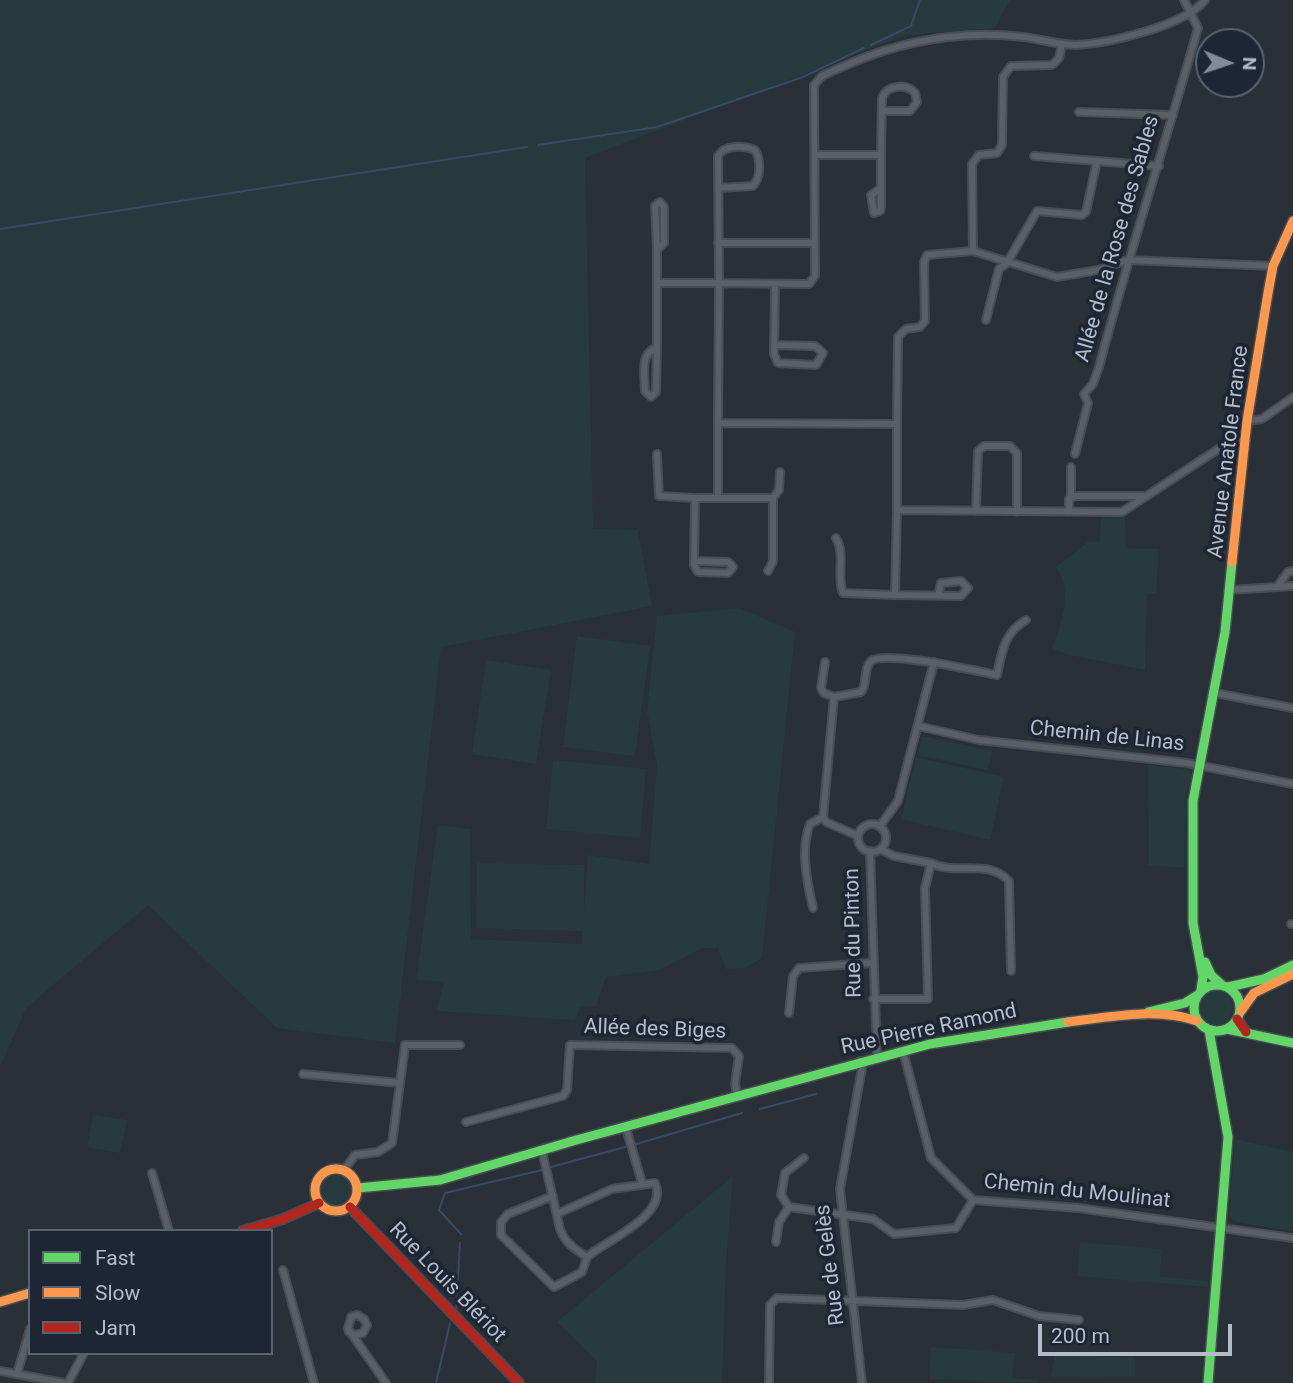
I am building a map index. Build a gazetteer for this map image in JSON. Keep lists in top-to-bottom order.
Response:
{
  "streets": {
    "street": [
      "Allée de la Rose des Sables",
      "Avenue Anatole France",
      "Chemin de Linas",
      "Rue du Pinton",
      "Allée des Biges",
      "Rue Pierre Ramond",
      "Chemin du Moulinat",
      "Rue de Gelès",
      "Rue Louis Blériot"
    ]
  },
  "crossings": [
    ["Avenue Anatole France", "Chemin de Linas"],
    ["Avenue Anatole France", "Rue Pierre Ramond"],
    ["Rue du Pinton", "Rue Pierre Ramond"],
    ["Allée des Biges", "Rue Pierre Ramond"],
    ["Rue Pierre Ramond", "Chemin du Moulinat"],
    ["Rue Pierre Ramond", "Rue de Gelès"],
    ["Rue Pierre Ramond", "Rue Louis Blériot"]
  ],
  "legend": ["Fast", "Slow", "Jam"],
  "scale_bar": "200 m",
  "north": "right"
}
